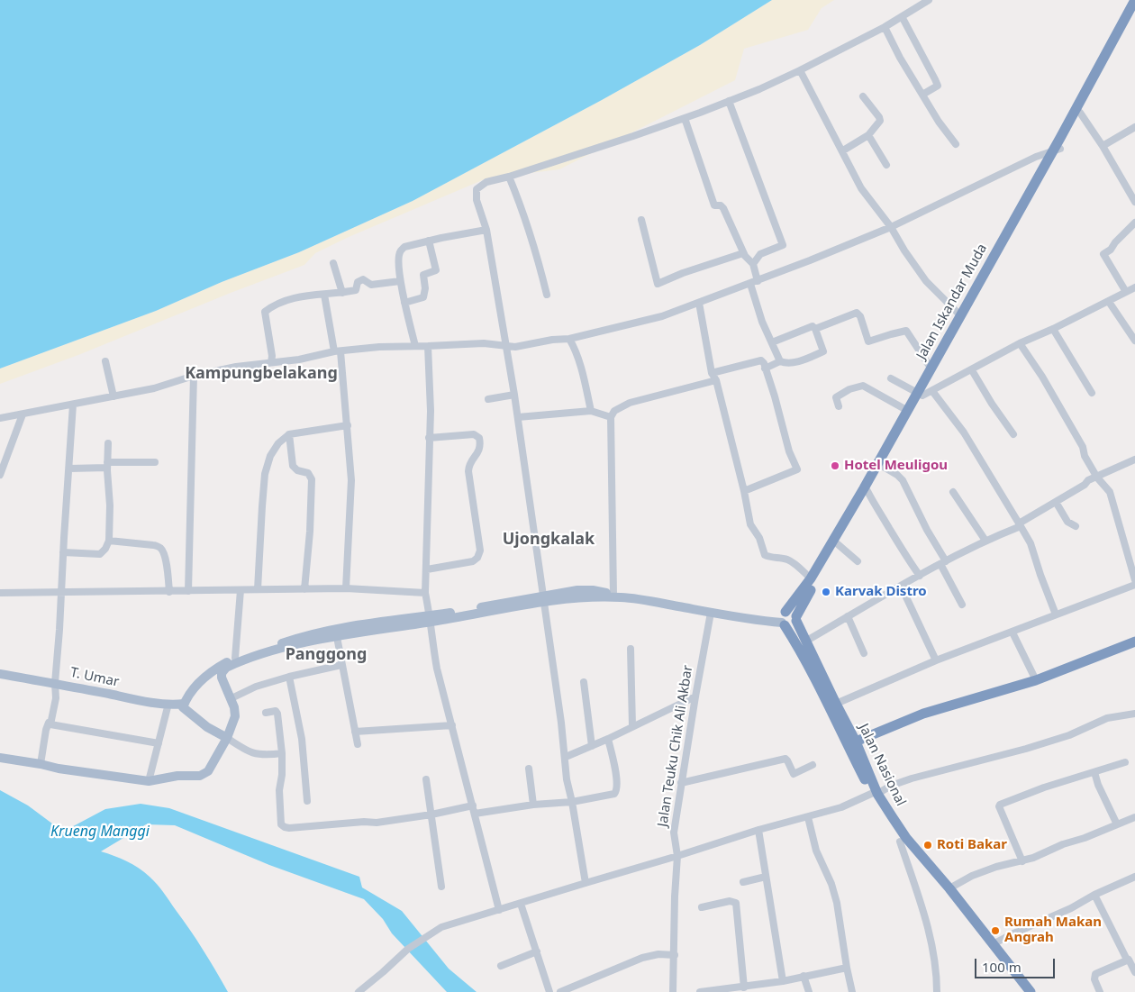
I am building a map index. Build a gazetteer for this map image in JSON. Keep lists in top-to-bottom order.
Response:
{
  "streets": {
    "highway": ["Jalan Iskandar Muda", "Jalan Nasional"],
    "main road": ["T. Umar"],
    "street": ["Jalan Teuku Chik Ali Akbar"]
  },
  "crossings": [
    ["Jalan Iskandar Muda", "Jalan Nasional"]
  ],
  "districts": ["Kampungbelakang", "Ujongkalak", "Panggong"],
  "water": ["Krueng Manggi"],
  "places": [
    "Hotel Meuligou",
    "Karvak Distro",
    "Roti Bakar",
    "Rumah Makan Angrah"
  ],
  "scale_bar": "100 m"
}
